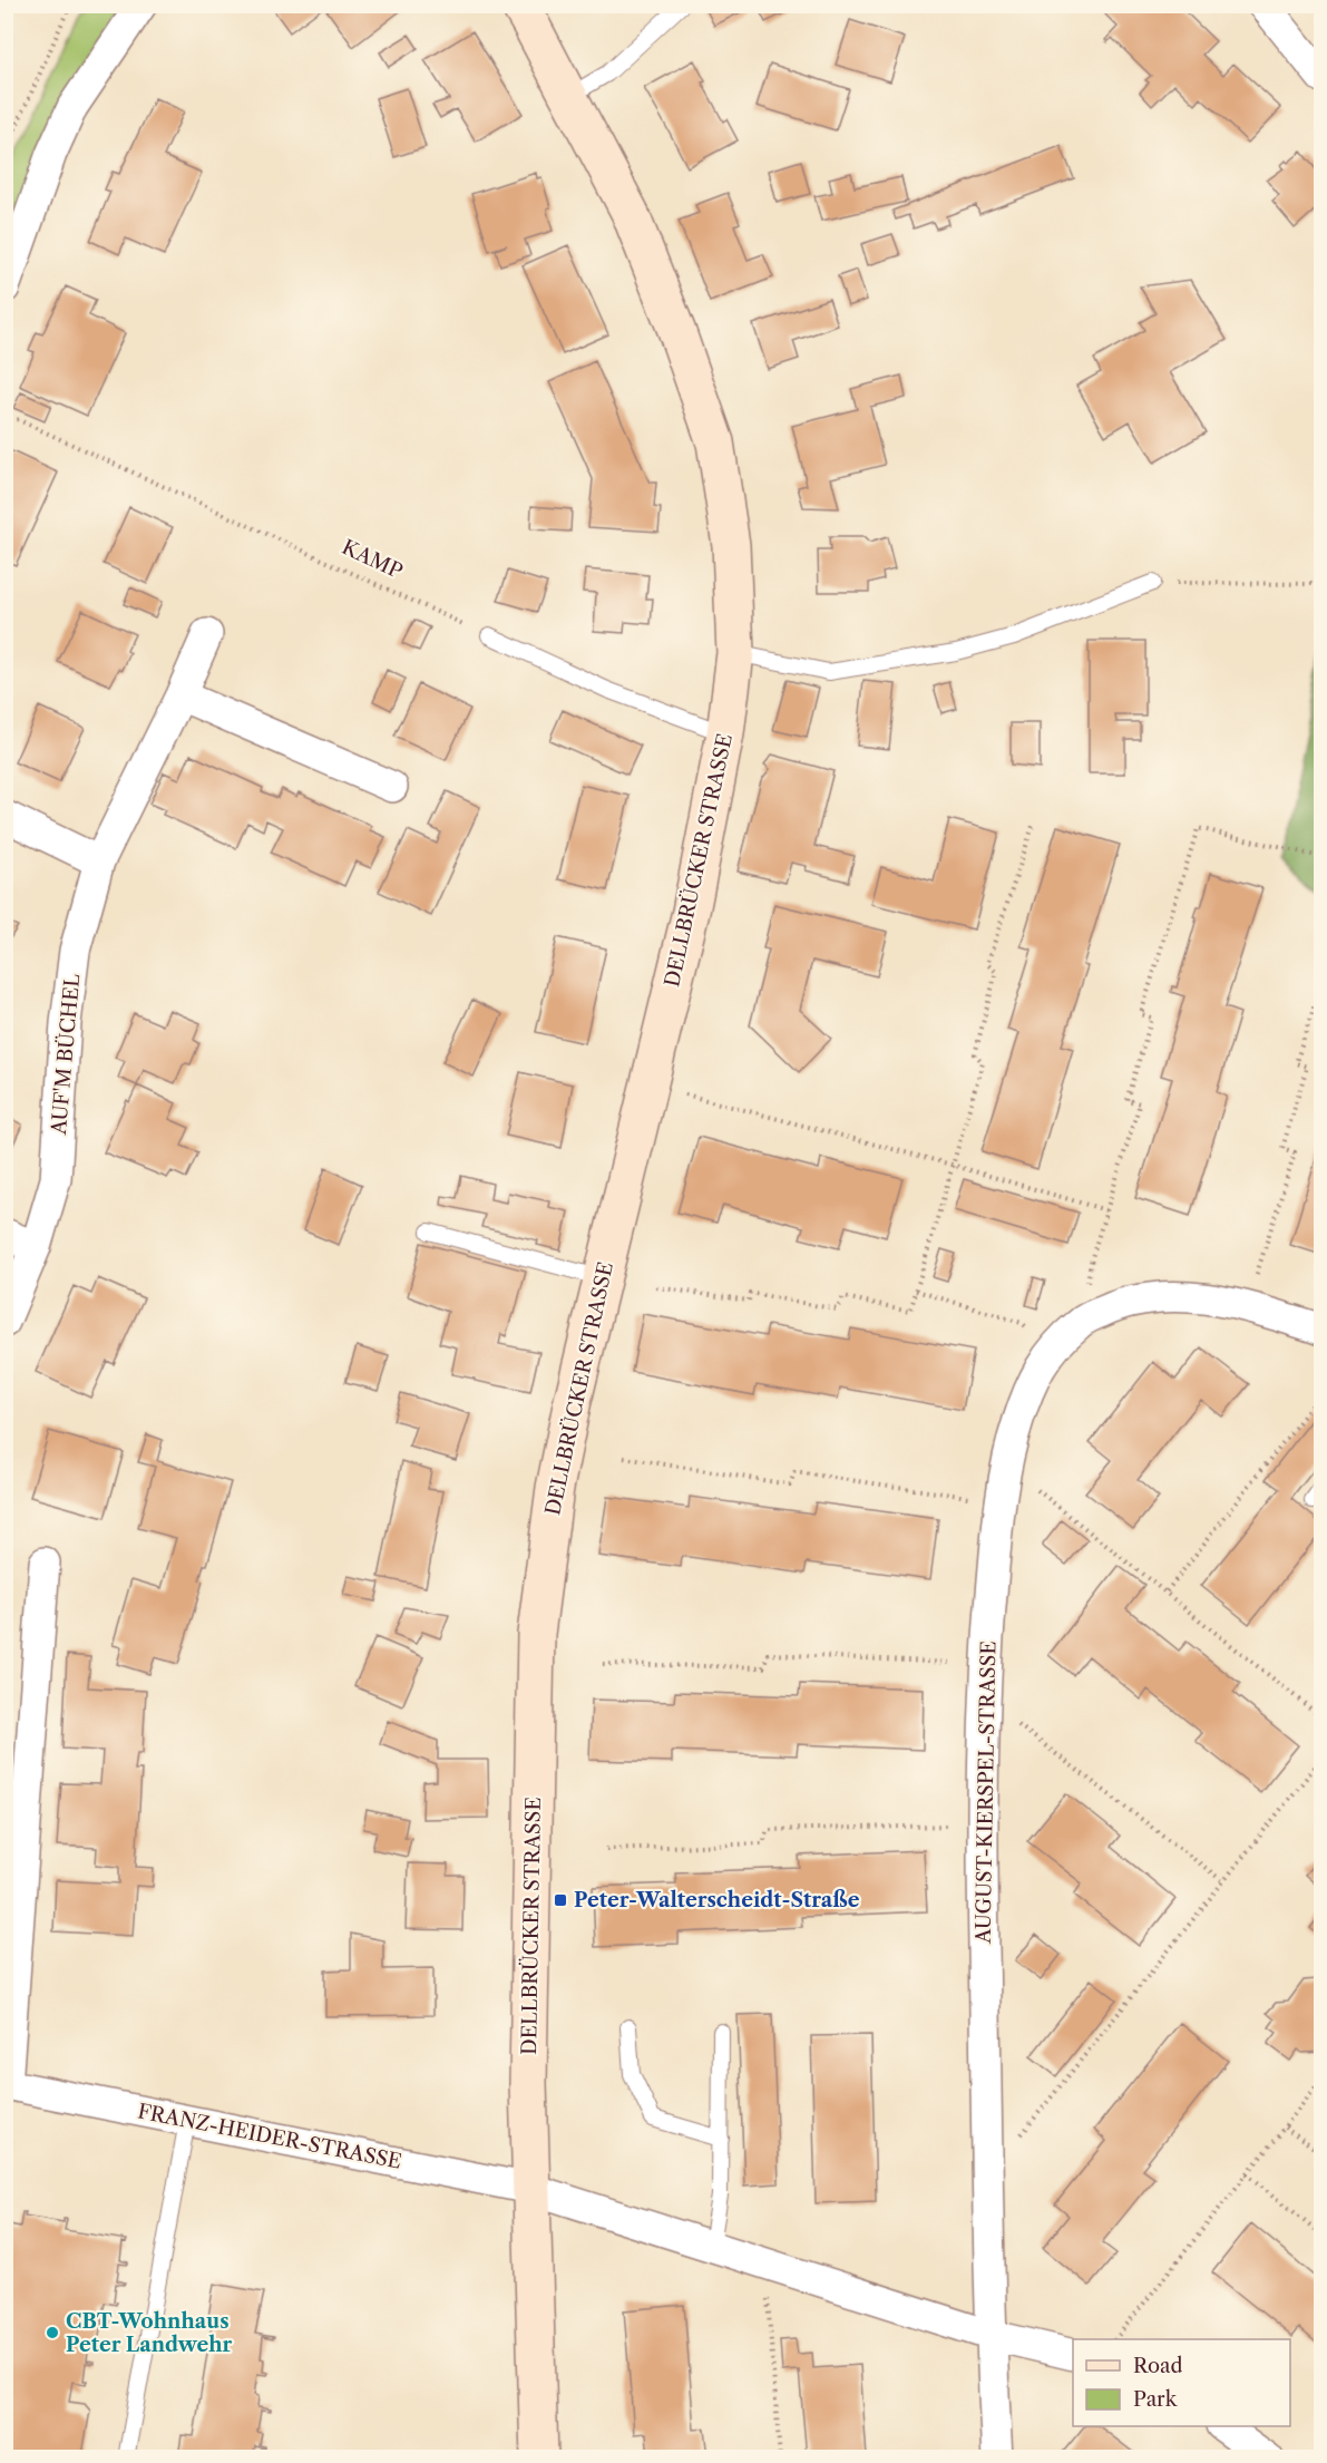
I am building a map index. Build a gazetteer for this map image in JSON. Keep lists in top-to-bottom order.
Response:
{
  "streets": {
    "main road": ["DELLBRÜCKER STRASSE"],
    "street": ["AUF'M BÜCHEL", "AUGUST-KIERSPEL-STRASSE", "FRANZ-HEIDER-STRASSE"],
    "path": ["KAMP"]
  },
  "crossings": [
    ["DELLBRÜCKER STRASSE", "FRANZ-HEIDER-STRASSE"]
  ],
  "places": {
    "transit": ["Peter-Walterscheidt-Straße"],
    "other": ["CBT-Wohnhaus Peter Landwehr"]
  },
  "legend": ["Road", "Park"]
}
